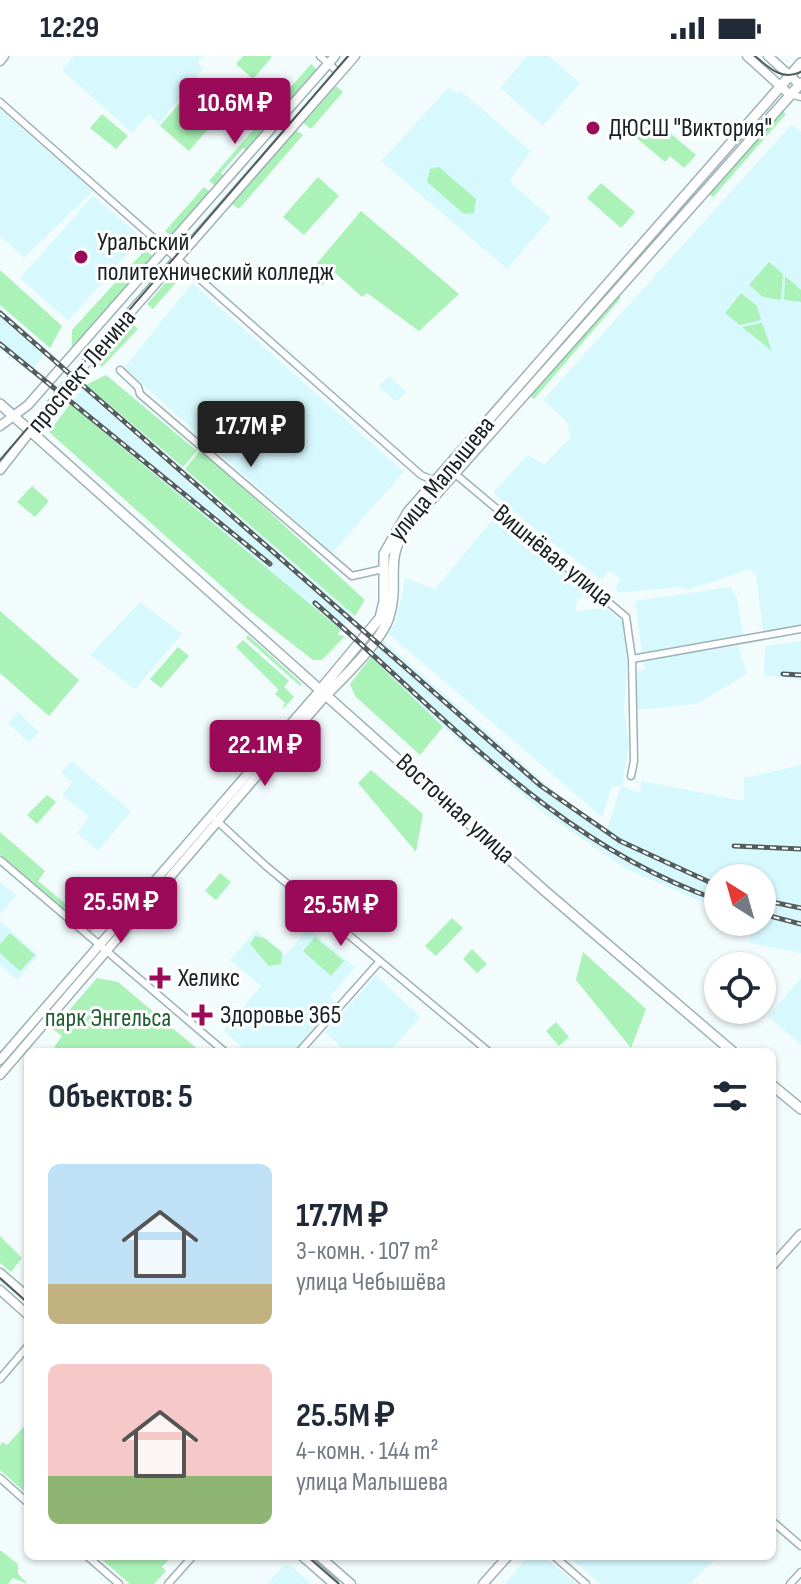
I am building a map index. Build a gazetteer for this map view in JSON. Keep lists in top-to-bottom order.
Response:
{
  "streets": {
    "main road": ["проспект Ленина", "улица Малышева", "Восточная улица"],
    "street": ["Вишнёвая улица"]
  },
  "crossings": [
    ["проспект Ленина", "Восточная улица"],
    ["улица Малышева", "Вишнёвая улица"],
    ["улица Малышева", "Восточная улица"]
  ],
  "parks": ["парк Энгельса"],
  "places": {
    "other": ["ДЮСШ \"Виктория\"", "Уральский политехнический колледж"],
    "health": ["Хеликс", "Здоровье 365"]
  },
  "north": "top left",
  "page": {
    "status": "12:29",
    "price": [
      "10.6M ₽",
      "17.7M ₽",
      "22.1M ₽",
      "25.5M ₽",
      "25.5M ₽"
    ],
    "heading": "Объектов: 5",
    "list": [
      {
        "name": "17.7M ₽",
        "note": "3-комн. · 107 m² · улица Чебышёва"
      },
      {
        "name": "25.5M ₽",
        "note": "4-комн. · 144 m² · улица Малышева"
      }
    ]
  }
}
